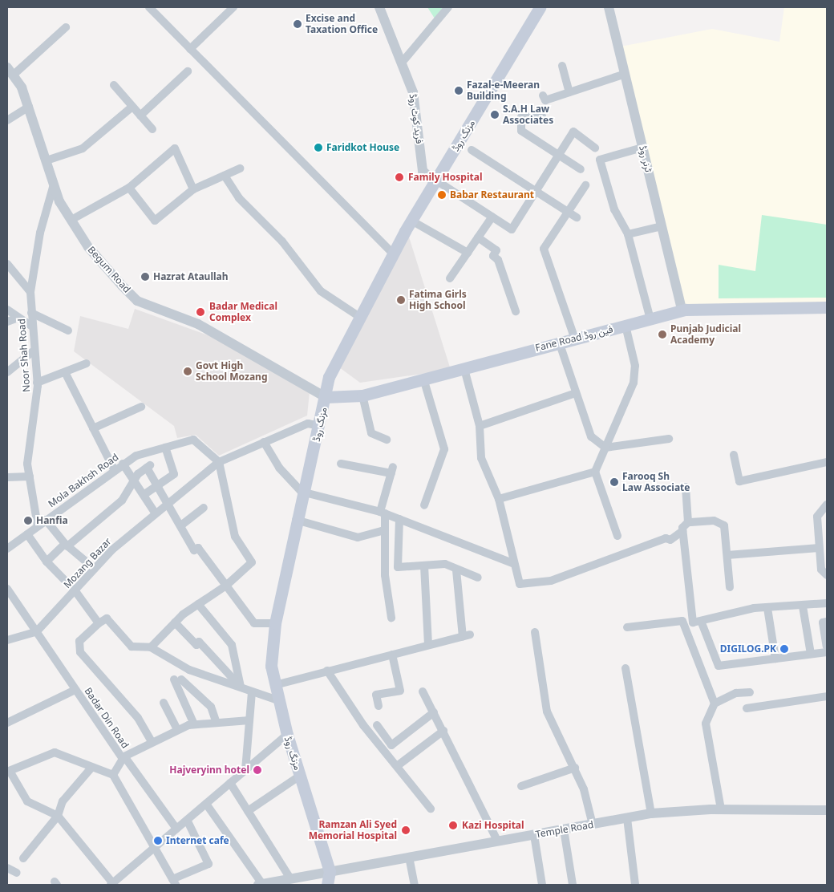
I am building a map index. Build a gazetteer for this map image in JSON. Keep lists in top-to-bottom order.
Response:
{
  "streets": {
    "main road": ["مزنگ روڈ", "Fane Road فین روڈ"],
    "street": [
      "فرید کوٹ روڈ",
      "ٹرنر روڈ",
      "Begum Road",
      "Noor Shah Road",
      "Mola Bakhsh Road",
      "Mozang Bazar",
      "Badar Din Road",
      "Temple Road"
    ]
  },
  "crossings": [
    ["فرید کوٹ روڈ", "مزنگ روڈ"],
    ["مزنگ روڈ", "Begum Road"],
    ["مزنگ روڈ", "Fane Road فین روڈ"],
    ["مزنگ روڈ", "Mozang Bazar"],
    ["مزنگ روڈ", "Temple Road"],
    ["ٹرنر روڈ", "Fane Road فین روڈ"],
    ["Begum Road", "Fane Road فین روڈ"],
    ["Begum Road", "Noor Shah Road"],
    ["Noor Shah Road", "Mola Bakhsh Road"],
    ["Mola Bakhsh Road", "Mozang Bazar"],
    ["Mozang Bazar", "Badar Din Road"]
  ],
  "places": [
    "Excise and Taxation Office",
    "Fazal-e-Meeran Building",
    "S.A.H Law Associates",
    "Faridkot House",
    "Family Hospital",
    "Babar Restaurant",
    "Hazrat Ataullah",
    "Fatima Girls High School",
    "Badar Medical Complex",
    "Punjab Judicial Academy",
    "Govt High School Mozang",
    "Farooq Sh Law Associate",
    "Hanfia",
    "DIGILOG.PK",
    "Hajveryinn hotel",
    "Kazi Hospital",
    "Ramzan Ali Syed Memorial Hospital",
    "Internet cafe"
  ]
}
